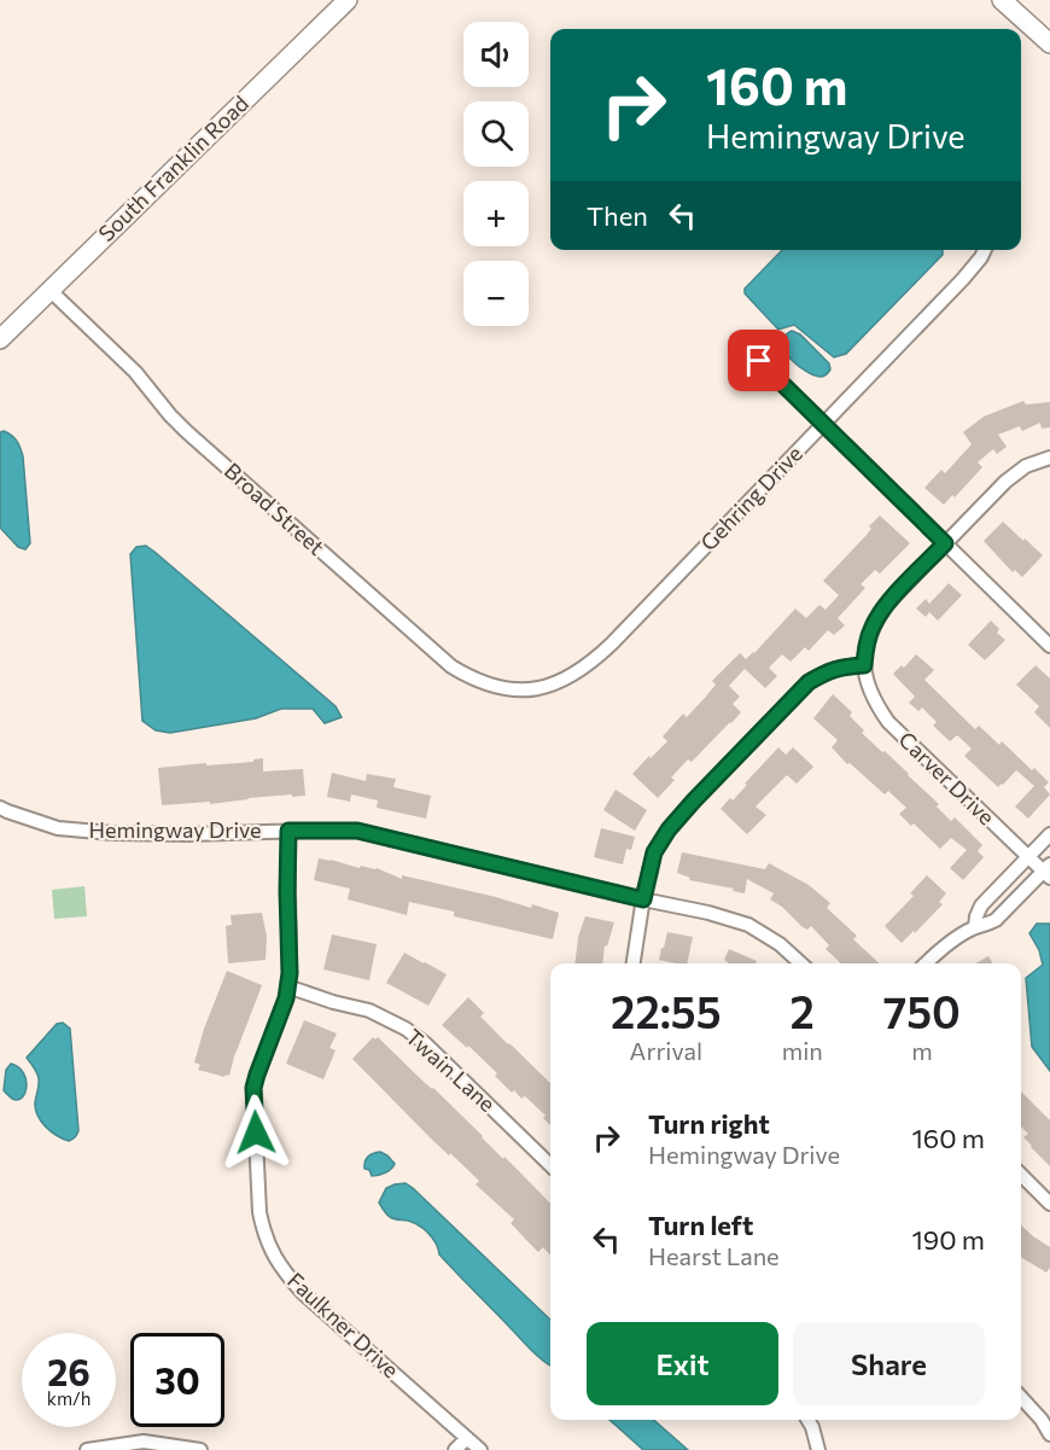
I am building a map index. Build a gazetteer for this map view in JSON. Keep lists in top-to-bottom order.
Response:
{
  "streets": {
    "main road": ["South Franklin Road"],
    "street": [
      "Gehring Drive",
      "Broad Street",
      "Carver Drive",
      "Hemingway Drive",
      "Twain Lane",
      "Faulkner Drive"
    ]
  },
  "crossings": [
    ["South Franklin Road", "Broad Street"],
    ["Gehring Drive", "Broad Street"],
    ["Hemingway Drive", "Faulkner Drive"],
    ["Twain Lane", "Faulkner Drive"]
  ],
  "page": {
    "map_buttons": ["+", "−"],
    "turn": ["160 m", "Hemingway Drive"],
    "then": "Then",
    "eta": [
      "22:55",
      "Arrival",
      "2",
      "min",
      "750",
      "m"
    ],
    "list": [
      {
        "name": "Turn right",
        "note": "Hemingway Drive",
        "value": "160 m"
      },
      {
        "name": "Turn left",
        "note": "Hearst Lane",
        "value": "190 m"
      }
    ],
    "buttons": ["Exit", "Share"],
    "speed": "26 km/h",
    "limit": "30"
  }
}
